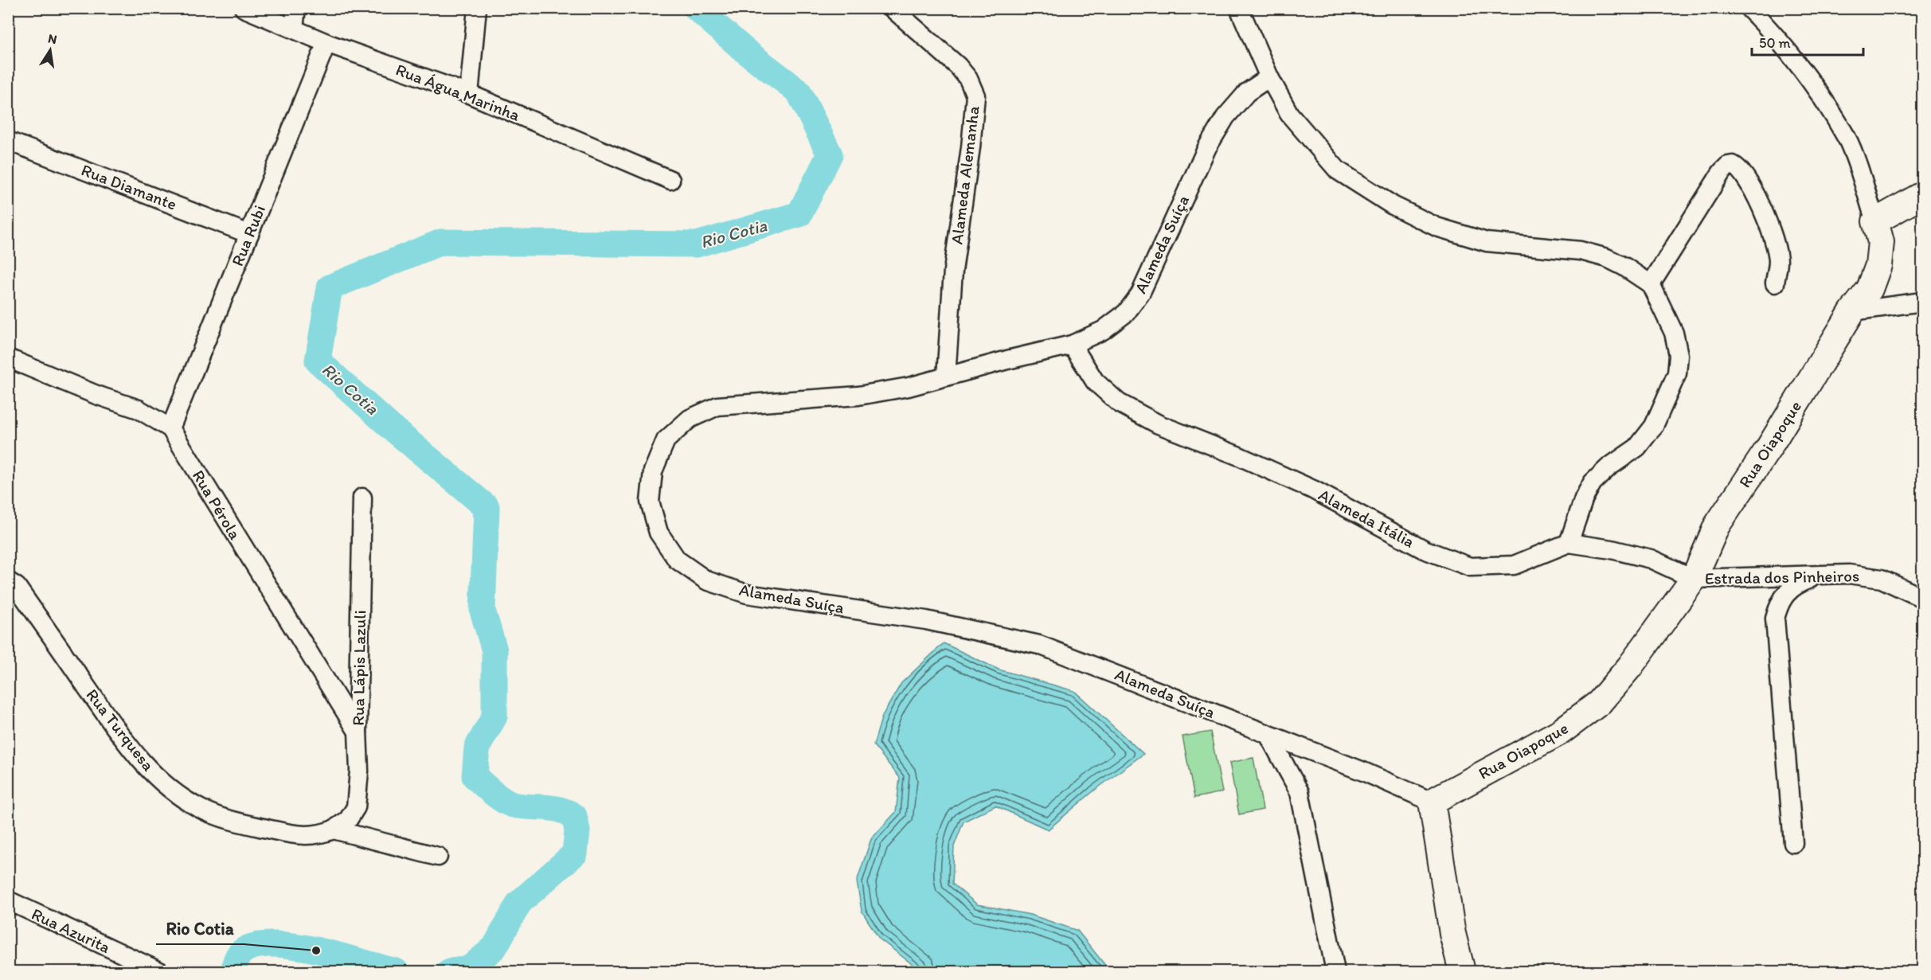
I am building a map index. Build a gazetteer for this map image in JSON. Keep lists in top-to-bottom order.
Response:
{
  "streets": {
    "street": [
      "Rua Água Marinha",
      "Alameda Alemanha",
      "Rua Diamante",
      "Rua Rubi",
      "Alameda Suíça",
      "Rua Oiapoque",
      "Rua Pérola",
      "Alameda Itália",
      "Estrada dos Pinheiros",
      "Rua Lápis Lazuli",
      "Rua Turquesa",
      "Rua Azurita"
    ]
  },
  "crossings": [
    ["Rua Água Marinha", "Rua Rubi"],
    ["Alameda Alemanha", "Alameda Suíça"],
    ["Rua Diamante", "Rua Rubi"],
    ["Rua Rubi", "Rua Pérola"],
    ["Alameda Suíça", "Rua Oiapoque"],
    ["Alameda Suíça", "Alameda Itália"],
    ["Rua Oiapoque", "Estrada dos Pinheiros"],
    ["Rua Pérola", "Rua Lápis Lazuli"],
    ["Rua Lápis Lazuli", "Rua Turquesa"]
  ],
  "water": ["Rio Cotia"],
  "places": ["Rio Cotia"],
  "scale_bar": "50 m",
  "north": "top"
}
